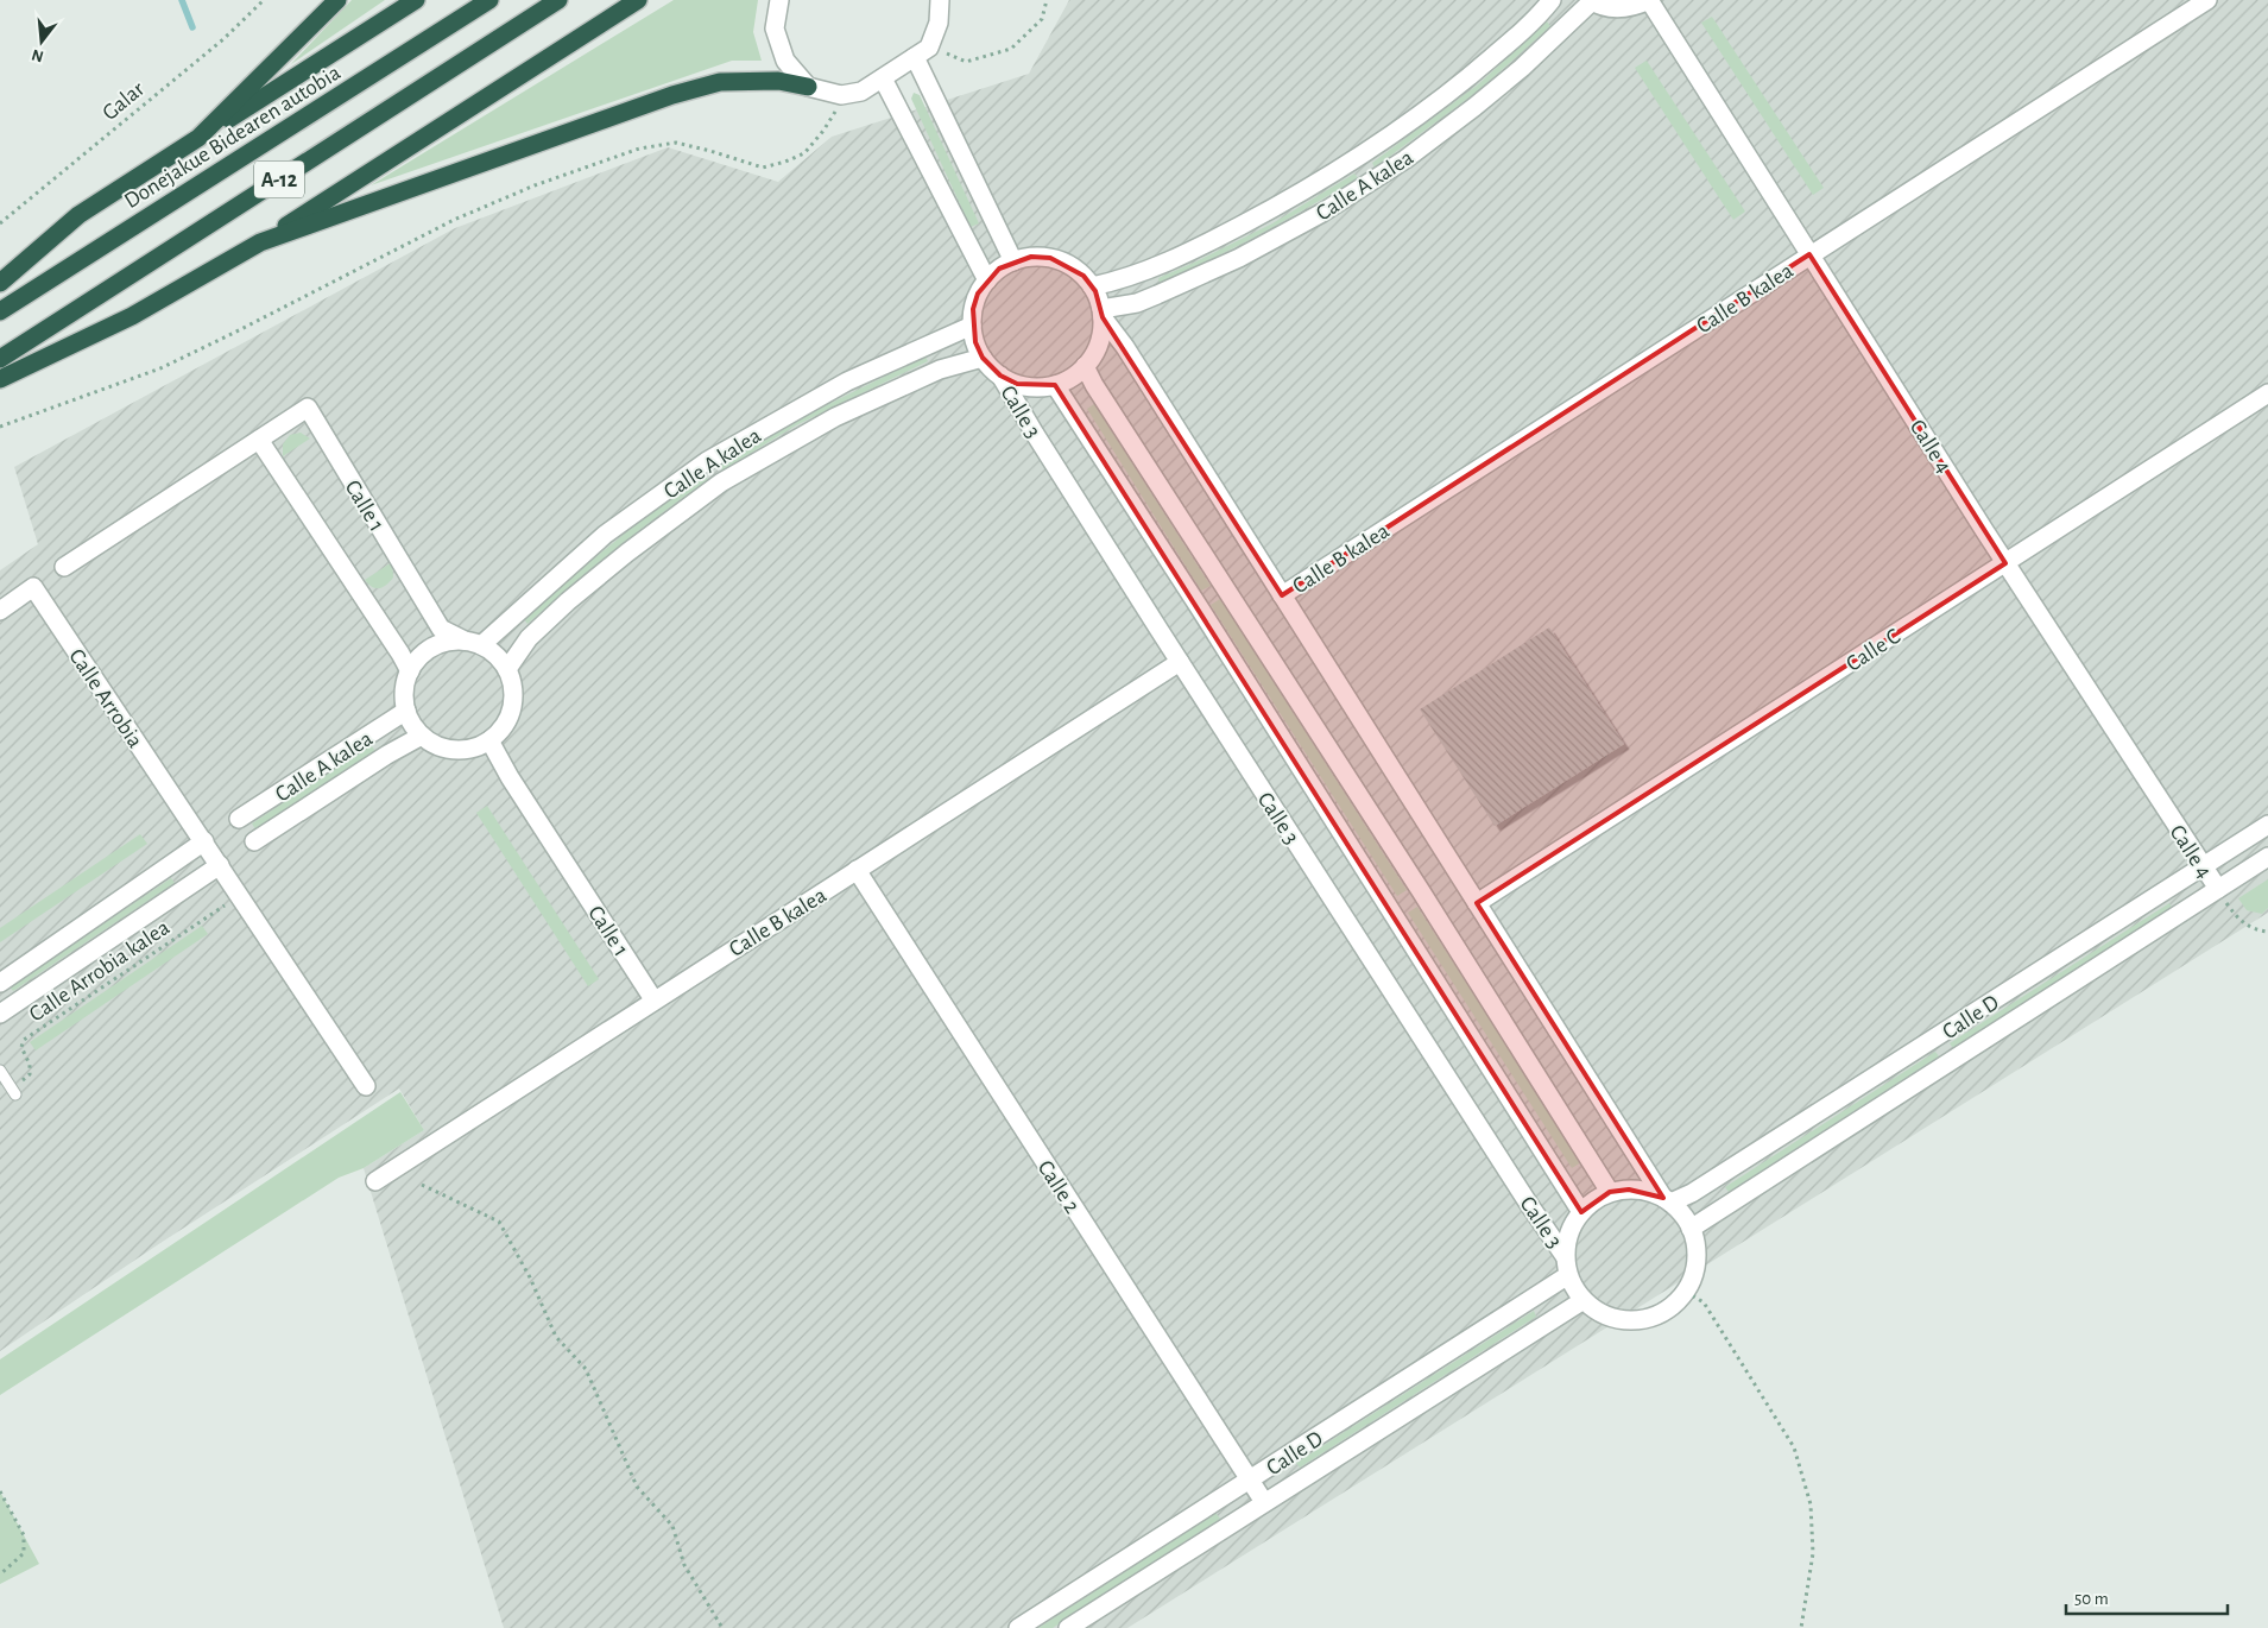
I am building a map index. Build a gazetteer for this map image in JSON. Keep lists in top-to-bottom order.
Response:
{
  "streets": {
    "highway": ["Donejakue Bidearen autobia", "A-12"],
    "street": [
      "Calle A kalea",
      "Calle B kalea",
      "Calle 3",
      "Calle 4",
      "Calle 1",
      "Calle C",
      "Calle Arrobia",
      "Calle D",
      "Calle 2"
    ],
    "path": ["Galar", "Calle Arrobia kalea"]
  },
  "crossings": [
    ["Calle A kalea", "Calle 3"],
    ["Calle A kalea", "Calle 1"],
    ["Calle B kalea", "Calle 3"],
    ["Calle B kalea", "Calle 4"],
    ["Calle B kalea", "Calle 1"],
    ["Calle B kalea", "Calle 2"],
    ["Calle 3", "Calle D"],
    ["Calle 4", "Calle C"],
    ["Calle 4", "Calle D"],
    ["Calle D", "Calle 2"]
  ],
  "scale_bar": "50 m",
  "north": "bottom"
}
